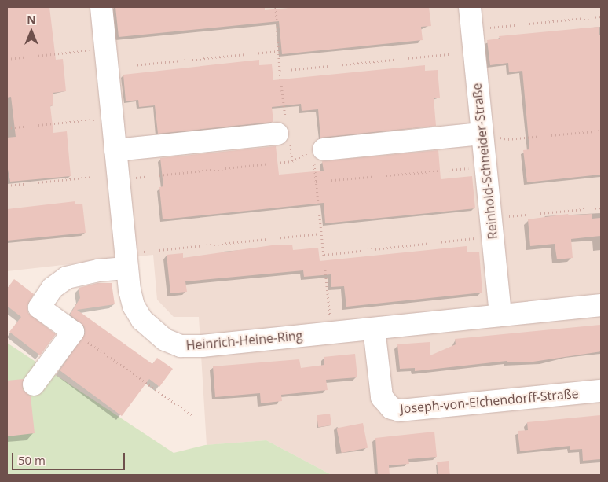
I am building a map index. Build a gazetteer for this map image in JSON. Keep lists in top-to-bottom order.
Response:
{
  "streets": {
    "street": ["Reinhold-Schneider-Straße", "Heinrich-Heine-Ring", "Joseph-von-Eichendorff-Straße"]
  },
  "crossings": [
    ["Reinhold-Schneider-Straße", "Heinrich-Heine-Ring"],
    ["Heinrich-Heine-Ring", "Joseph-von-Eichendorff-Straße"]
  ],
  "scale_bar": "50 m",
  "north": "top"
}
